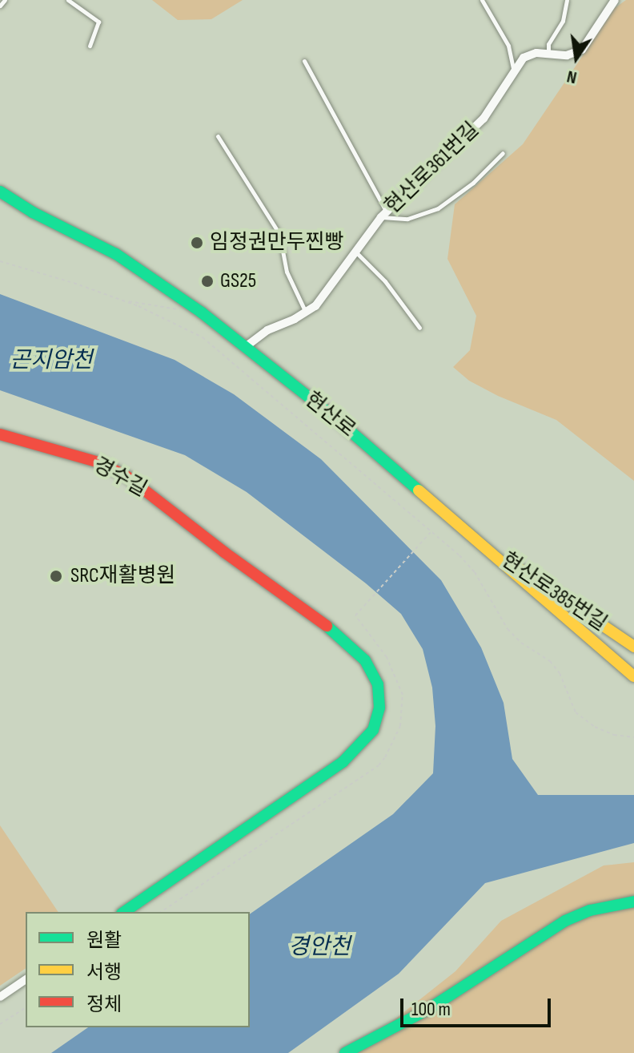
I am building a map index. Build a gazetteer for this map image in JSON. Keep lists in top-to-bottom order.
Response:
{
  "streets": {
    "street": [
      "현산로361번길",
      "현산로",
      "경수길",
      "현산로385번길"
    ]
  },
  "crossings": [
    ["현산로361번길", "현산로"],
    ["현산로", "현산로385번길"]
  ],
  "water": ["곤지암천", "경안천"],
  "places": ["임정권만두찐빵", "GS25", "SRC재활병원"],
  "legend": ["원활", "서행", "정체"],
  "scale_bar": "100 m",
  "north": "bottom"
}
